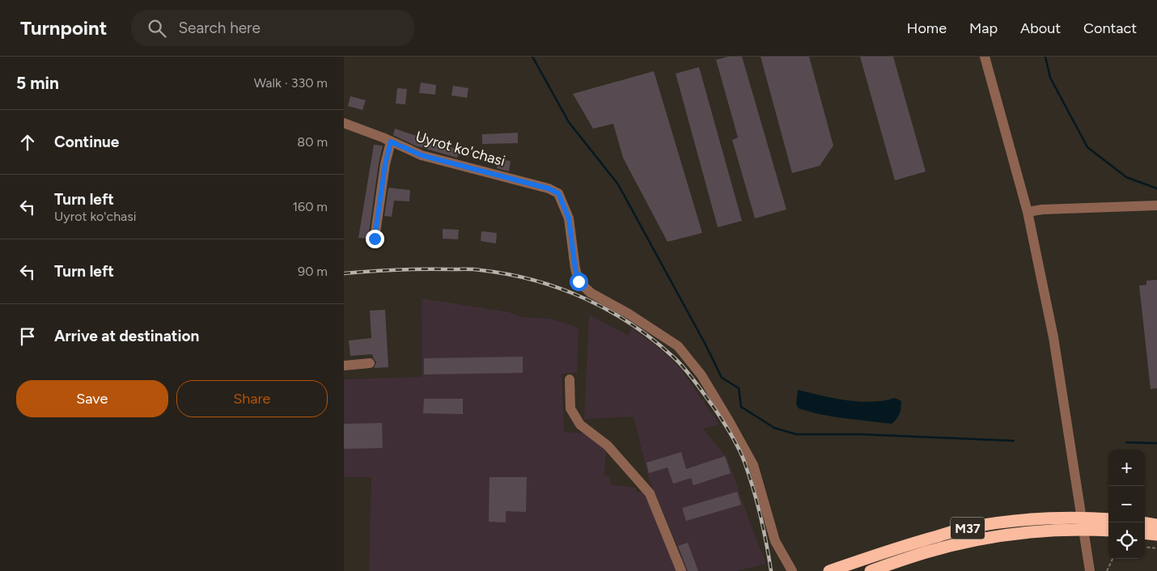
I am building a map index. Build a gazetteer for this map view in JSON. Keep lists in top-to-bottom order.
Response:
{
  "streets": {
    "highway": ["M37"],
    "street": ["Uyrot ko'chasi"]
  },
  "page": {
    "header": "Turnpoint",
    "search": "Search here",
    "nav": [
      "Home",
      "Map",
      "About",
      "Contact"
    ],
    "heading": ["5 min", "Walk · 330 m"],
    "list": [
      ["Continue", "80 m"],
      ["Turn left", "Uyrot ko'chasi", "160 m"],
      ["Turn left", "90 m"],
      "Arrive at destination"
    ],
    "buttons": ["Save", "Share"],
    "map_buttons": ["+", "−"]
  }
}
